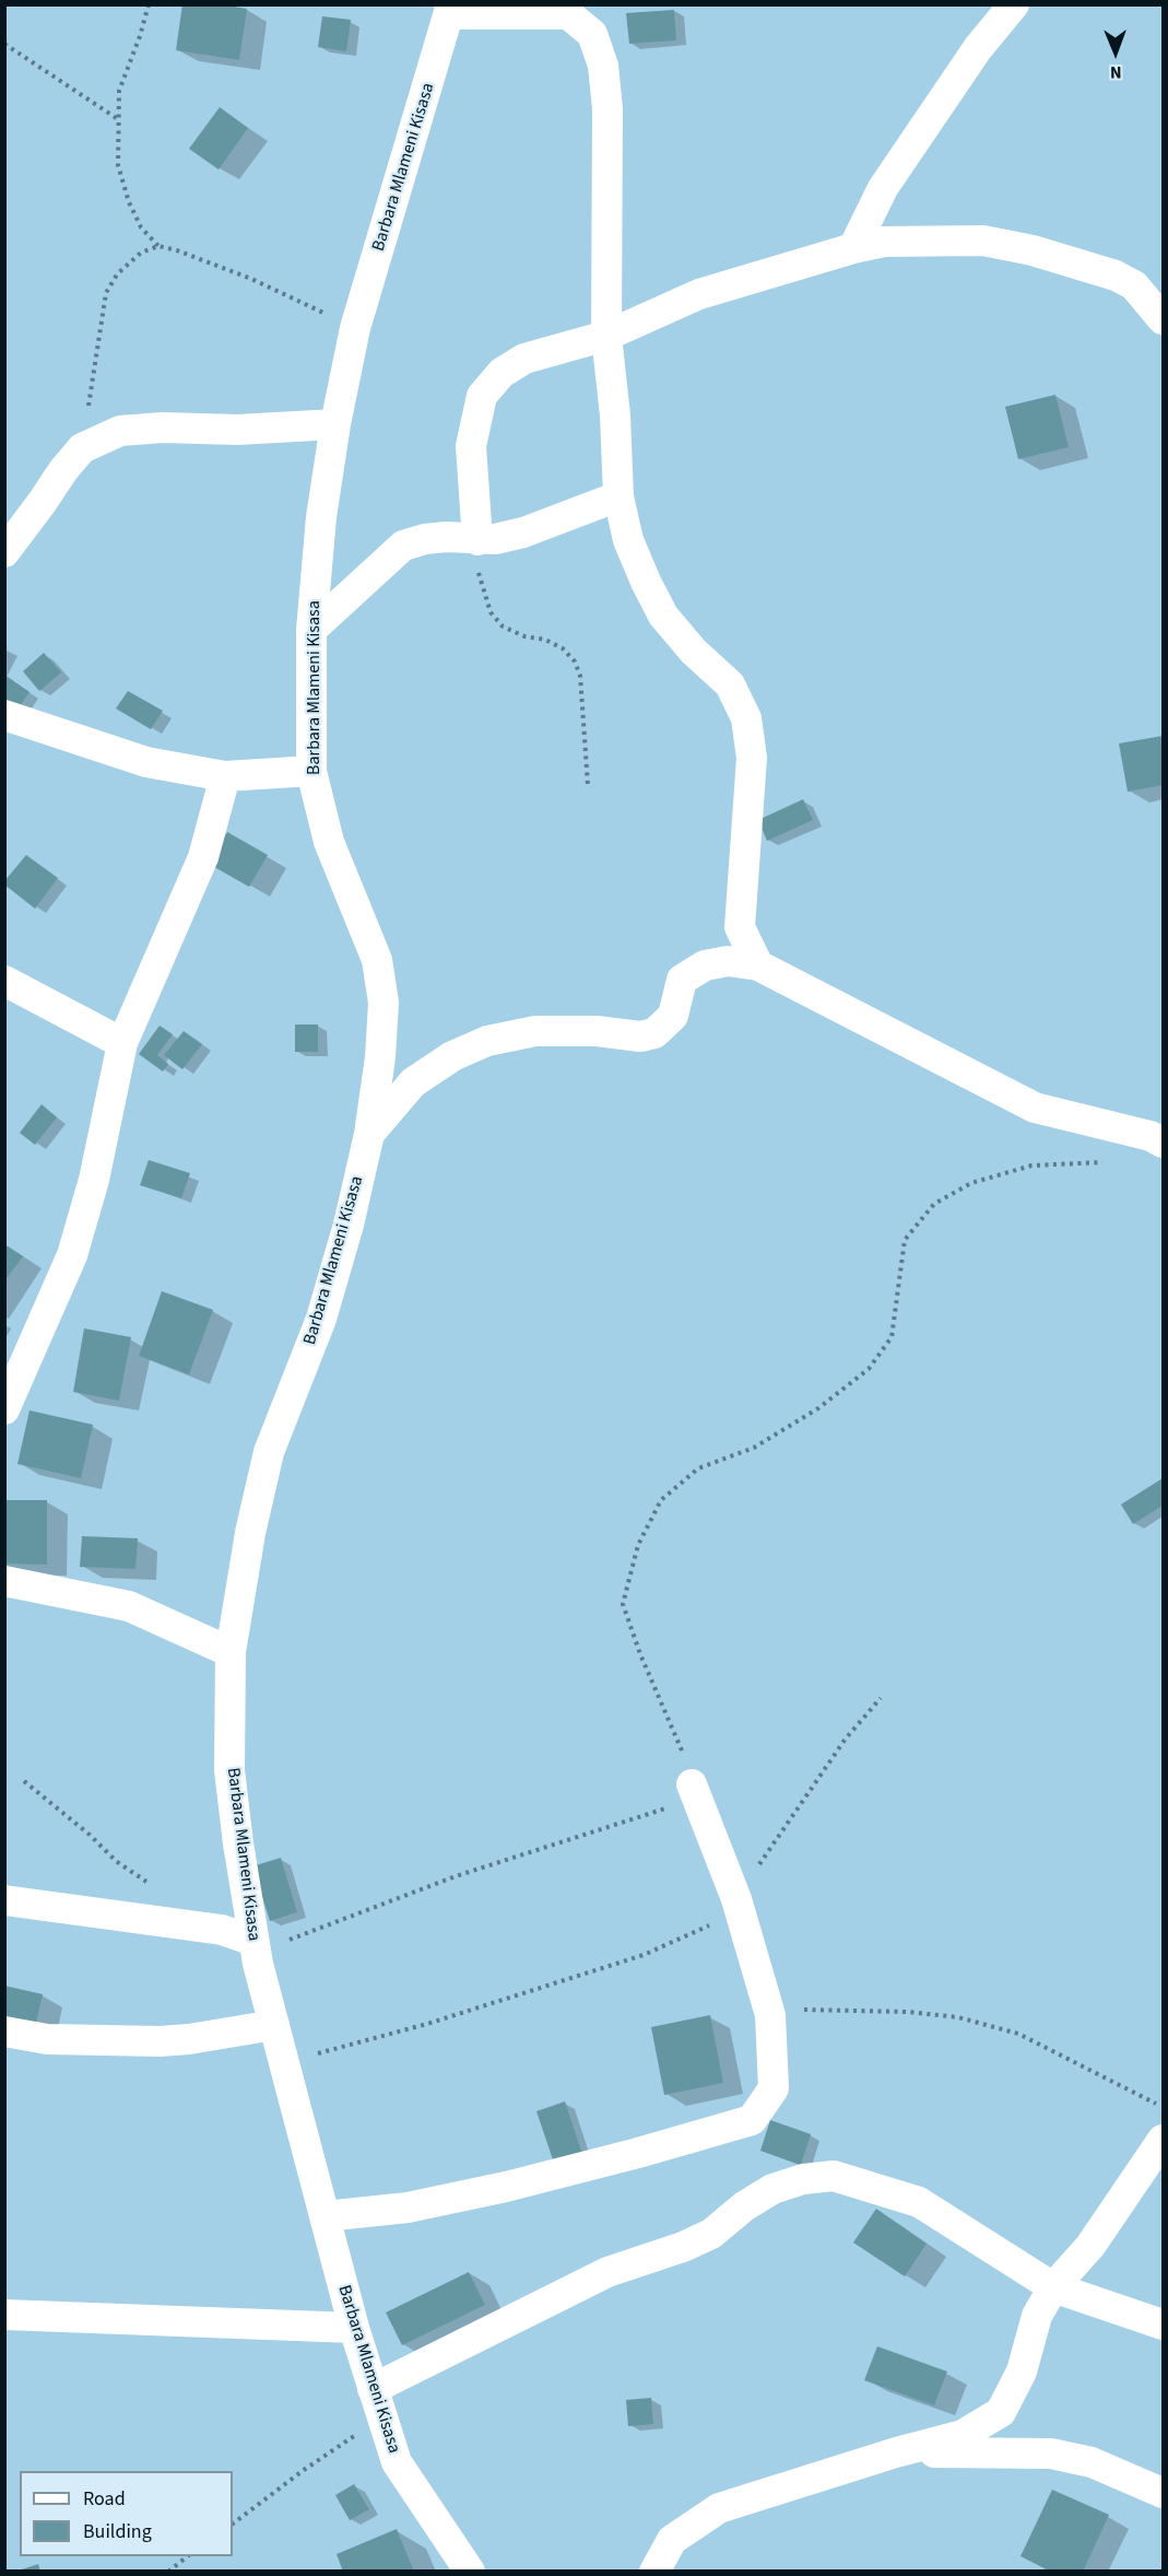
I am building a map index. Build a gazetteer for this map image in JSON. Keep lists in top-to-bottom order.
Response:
{
  "streets": {
    "street": ["Barbara Mlameni Kisasa"]
  },
  "legend": ["Road", "Building"],
  "north": "bottom"
}
